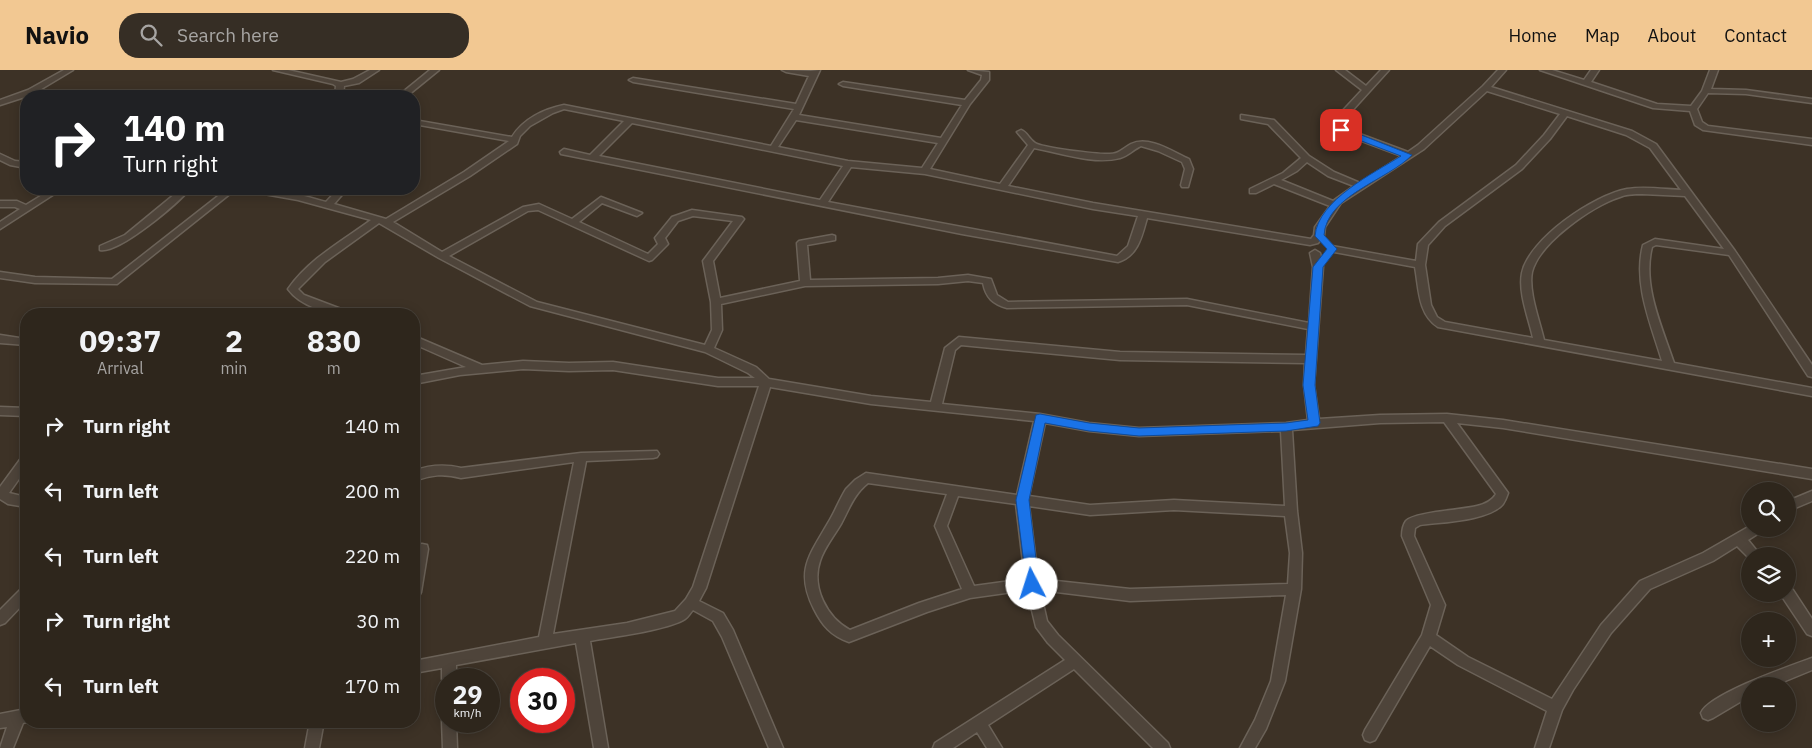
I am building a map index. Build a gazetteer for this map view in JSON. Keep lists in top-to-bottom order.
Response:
{
  "page": {
    "header": "Navio",
    "search": "Search here",
    "nav": [
      "Home",
      "Map",
      "About",
      "Contact"
    ],
    "turn": ["140 m", "Turn right"],
    "eta": [
      "09:37",
      "Arrival",
      "2",
      "min",
      "830",
      "m"
    ],
    "list": [
      {
        "name": "Turn right",
        "value": "140 m"
      },
      {
        "name": "Turn left",
        "value": "200 m"
      },
      {
        "name": "Turn left",
        "value": "220 m"
      },
      {
        "name": "Turn right",
        "value": "30 m"
      },
      {
        "name": "Turn left",
        "value": "170 m"
      }
    ],
    "map_buttons": ["+", "−"],
    "speed": "29 km/h",
    "limit": "30"
  }
}
